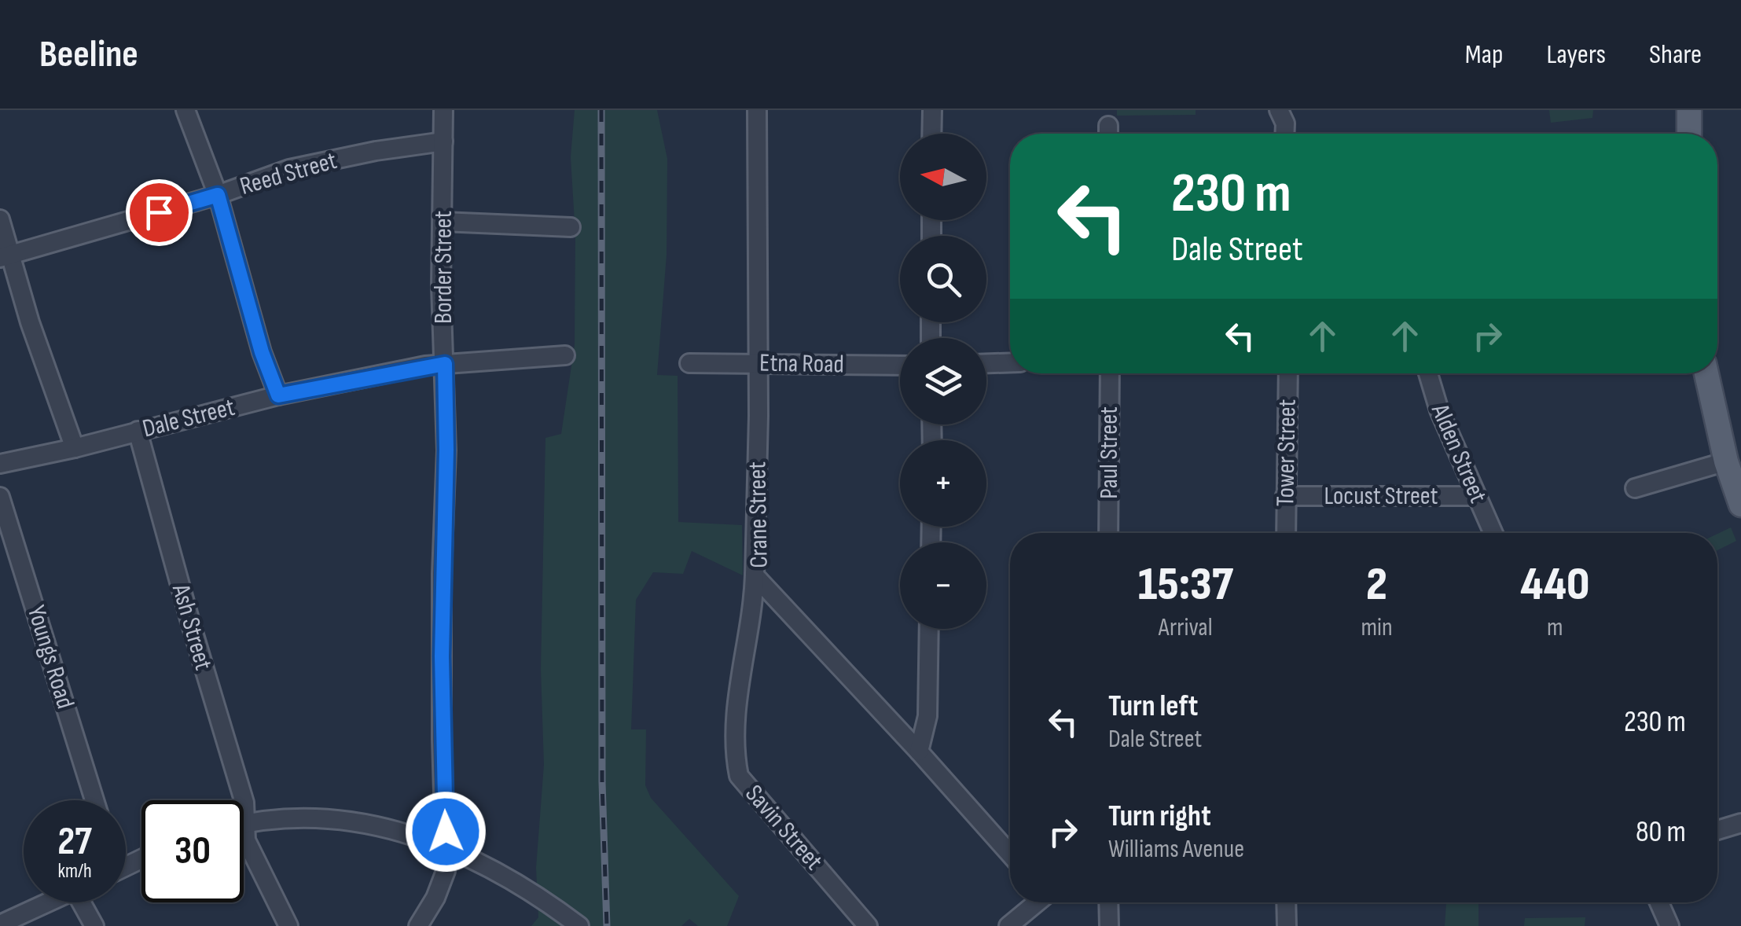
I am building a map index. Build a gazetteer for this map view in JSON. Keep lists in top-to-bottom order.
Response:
{
  "streets": {
    "street": [
      "Reed Street",
      "Border Street",
      "Etna Road",
      "Dale Street",
      "Paul Street",
      "Tower Street",
      "Alden Street",
      "Locust Street",
      "Crane Street",
      "Ash Street",
      "Youngs Road",
      "Savin Street"
    ]
  },
  "crossings": [
    ["Reed Street", "Border Street"],
    ["Border Street", "Dale Street"],
    ["Etna Road", "Crane Street"],
    ["Dale Street", "Ash Street"],
    ["Tower Street", "Locust Street"],
    ["Alden Street", "Locust Street"],
    ["Crane Street", "Savin Street"]
  ],
  "north": "left",
  "page": {
    "header": "Beeline",
    "nav": ["Map", "Layers", "Share"],
    "map_buttons": ["+", "−"],
    "turn": ["230 m", "Dale Street"],
    "eta": [
      "15:37",
      "Arrival",
      "2",
      "min",
      "440",
      "m"
    ],
    "list": [
      {
        "name": "Turn left",
        "note": "Dale Street",
        "value": "230 m"
      },
      {
        "name": "Turn right",
        "note": "Williams Avenue",
        "value": "80 m"
      }
    ],
    "speed": "27 km/h",
    "limit": "30"
  }
}
